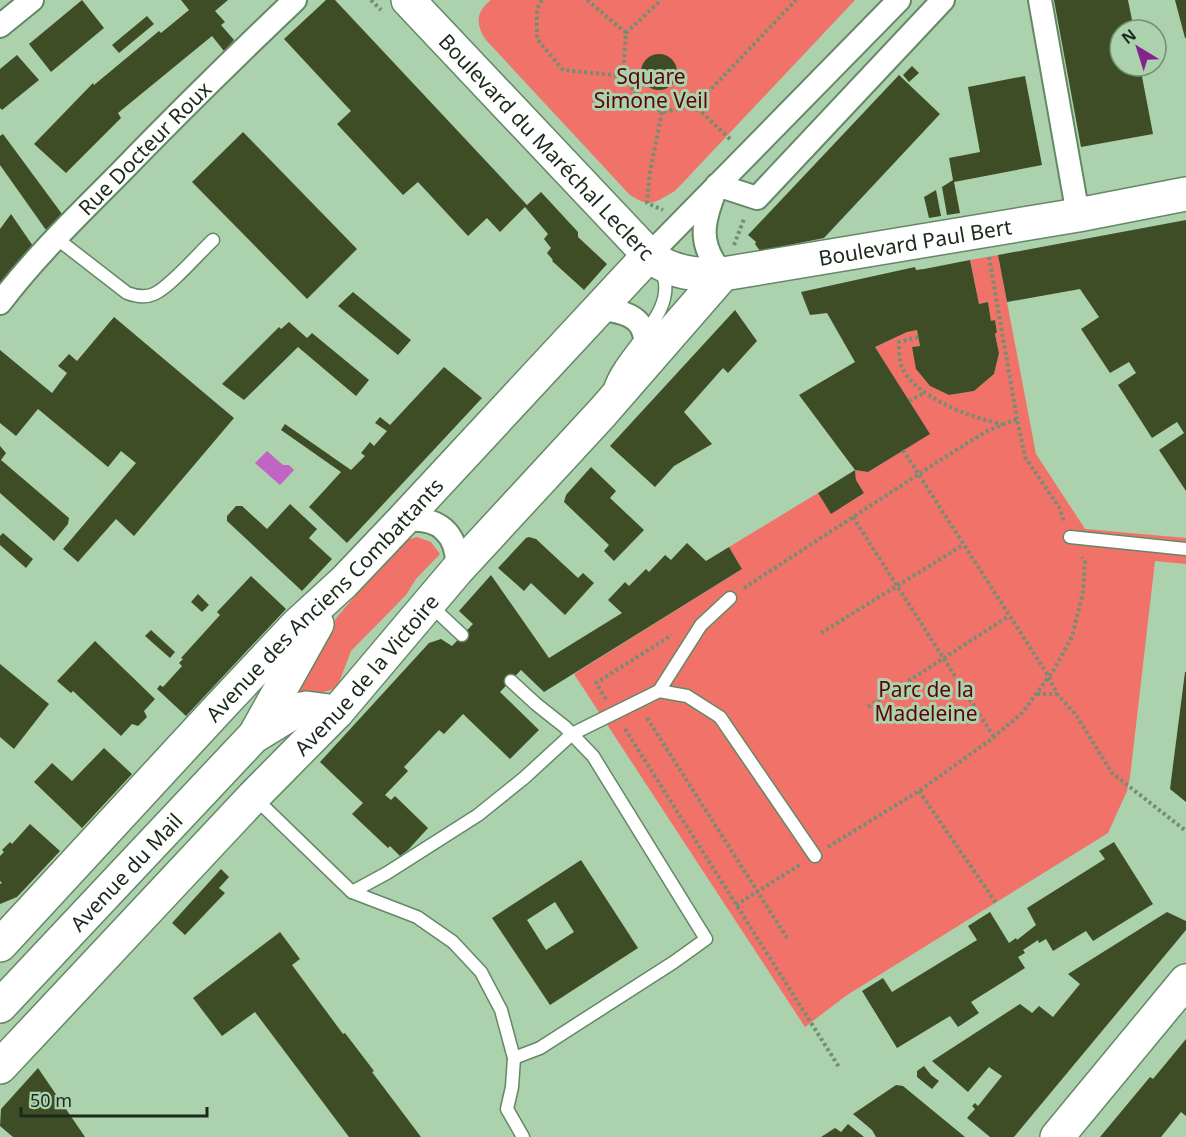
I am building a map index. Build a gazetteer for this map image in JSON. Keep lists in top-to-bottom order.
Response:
{
  "streets": {
    "main road": [
      "Boulevard du Maréchal Leclerc",
      "Boulevard Paul Bert",
      "Avenue des Anciens Combattants",
      "Avenue de la Victoire",
      "Avenue du Mail"
    ],
    "street": ["Rue Docteur Roux"]
  },
  "crossings": [
    ["Boulevard du Maréchal Leclerc", "Boulevard Paul Bert"],
    ["Boulevard du Maréchal Leclerc", "Avenue des Anciens Combattants"],
    ["Boulevard Paul Bert", "Avenue des Anciens Combattants"],
    ["Boulevard Paul Bert", "Avenue de la Victoire"],
    ["Avenue des Anciens Combattants", "Avenue du Mail"],
    ["Avenue de la Victoire", "Avenue du Mail"]
  ],
  "parks": ["Square Simone Veil", "Parc de la Madeleine"],
  "scale_bar": "50 m",
  "north": "top left"
}
